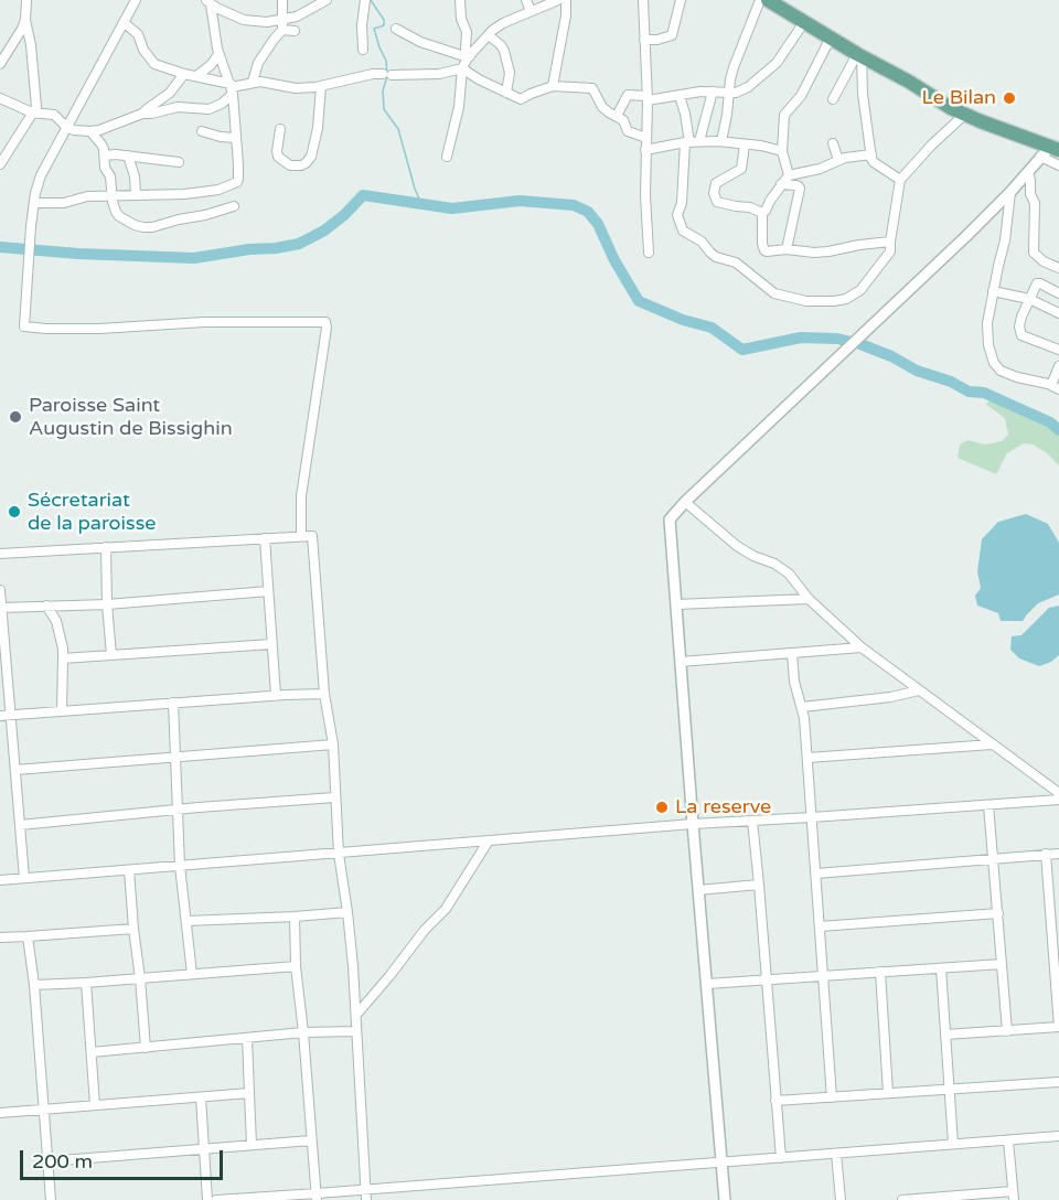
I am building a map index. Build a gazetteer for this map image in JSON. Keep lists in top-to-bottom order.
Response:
{
  "places": [
    "Le Bilan",
    "Paroisse Saint Augustin de Bissighin",
    "Sécretariat de la paroisse",
    "La reserve"
  ],
  "scale_bar": "200 m"
}
